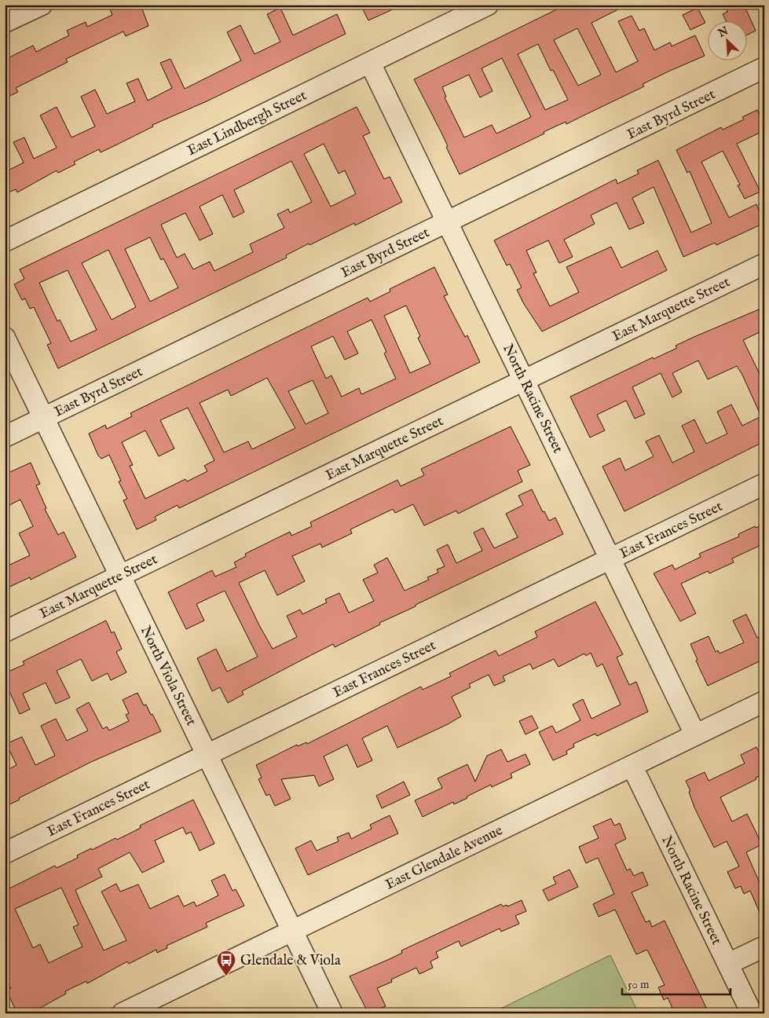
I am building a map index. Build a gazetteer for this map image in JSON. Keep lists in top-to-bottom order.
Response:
{
  "streets": {
    "street": [
      "East Byrd Street",
      "East Lindbergh Street",
      "East Marquette Street",
      "North Racine Street",
      "East Frances Street",
      "North Viola Street",
      "East Glendale Avenue"
    ]
  },
  "crossings": [
    ["East Byrd Street", "North Racine Street"],
    ["East Byrd Street", "North Viola Street"],
    ["East Lindbergh Street", "North Racine Street"],
    ["East Marquette Street", "North Racine Street"],
    ["East Marquette Street", "North Viola Street"],
    ["North Racine Street", "East Frances Street"],
    ["North Racine Street", "East Glendale Avenue"],
    ["East Frances Street", "North Viola Street"],
    ["North Viola Street", "East Glendale Avenue"]
  ],
  "places": {
    "bus stop": ["Glendale & Viola"]
  },
  "scale_bar": "50 m",
  "north": "top left"
}
